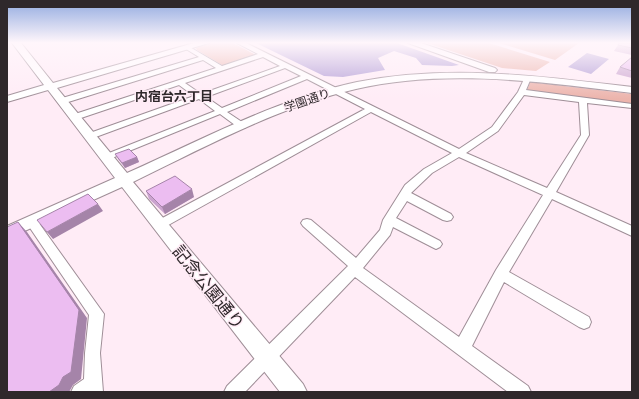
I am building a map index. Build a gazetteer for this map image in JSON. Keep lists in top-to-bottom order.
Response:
{
  "streets": {
    "street": ["学園通り", "記念公園通り"]
  },
  "crossings": [
    ["学園通り", "記念公園通り"]
  ],
  "districts": ["内宿台六丁目"]
}
